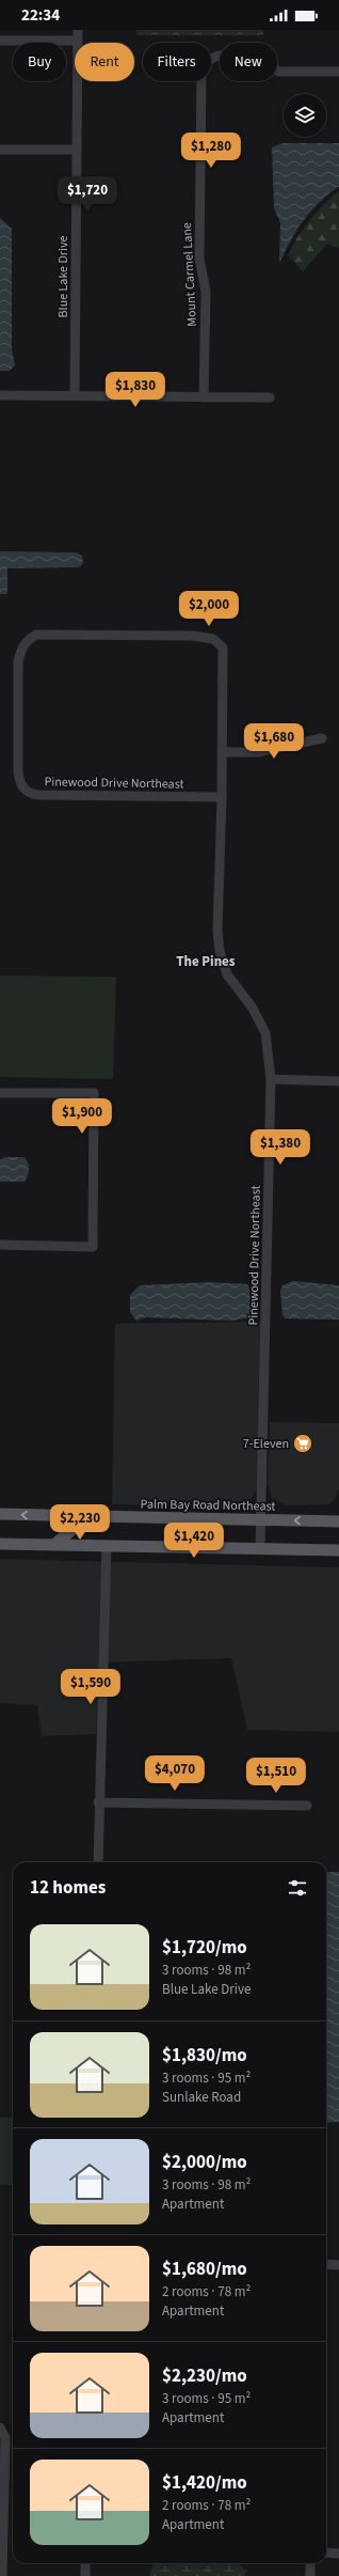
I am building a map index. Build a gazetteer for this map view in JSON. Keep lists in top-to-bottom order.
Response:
{
  "streets": {
    "main road": ["Palm Bay Road Northeast"],
    "street": ["Mount Carmel Lane", "Blue Lake Drive", "Pinewood Drive Northeast"]
  },
  "crossings": [
    ["Pinewood Drive Northeast", "Palm Bay Road Northeast"]
  ],
  "districts": ["The Pines"],
  "places": {
    "supermarket": ["7-Eleven"]
  },
  "page": {
    "status": "22:34",
    "chip": [
      "Buy",
      "Rent",
      "Filters",
      "New"
    ],
    "price": [
      "$1,280",
      "$1,720",
      "$1,830",
      "$2,000",
      "$1,680",
      "$1,900",
      "$1,380",
      "$2,230",
      "$1,420",
      "$1,590",
      "$4,070",
      "$1,510"
    ],
    "heading": "12 homes",
    "list": [
      {
        "name": "$1,720/mo",
        "note": "3 rooms · 98 m² · Blue Lake Drive"
      },
      {
        "name": "$1,830/mo",
        "note": "3 rooms · 95 m² · Sunlake Road"
      },
      {
        "name": "$2,000/mo",
        "note": "3 rooms · 98 m² · Apartment"
      },
      {
        "name": "$1,680/mo",
        "note": "2 rooms · 78 m² · Apartment"
      },
      {
        "name": "$2,230/mo",
        "note": "3 rooms · 95 m² · Apartment"
      },
      {
        "name": "$1,420/mo",
        "note": "2 rooms · 78 m² · Apartment"
      }
    ]
  }
}
